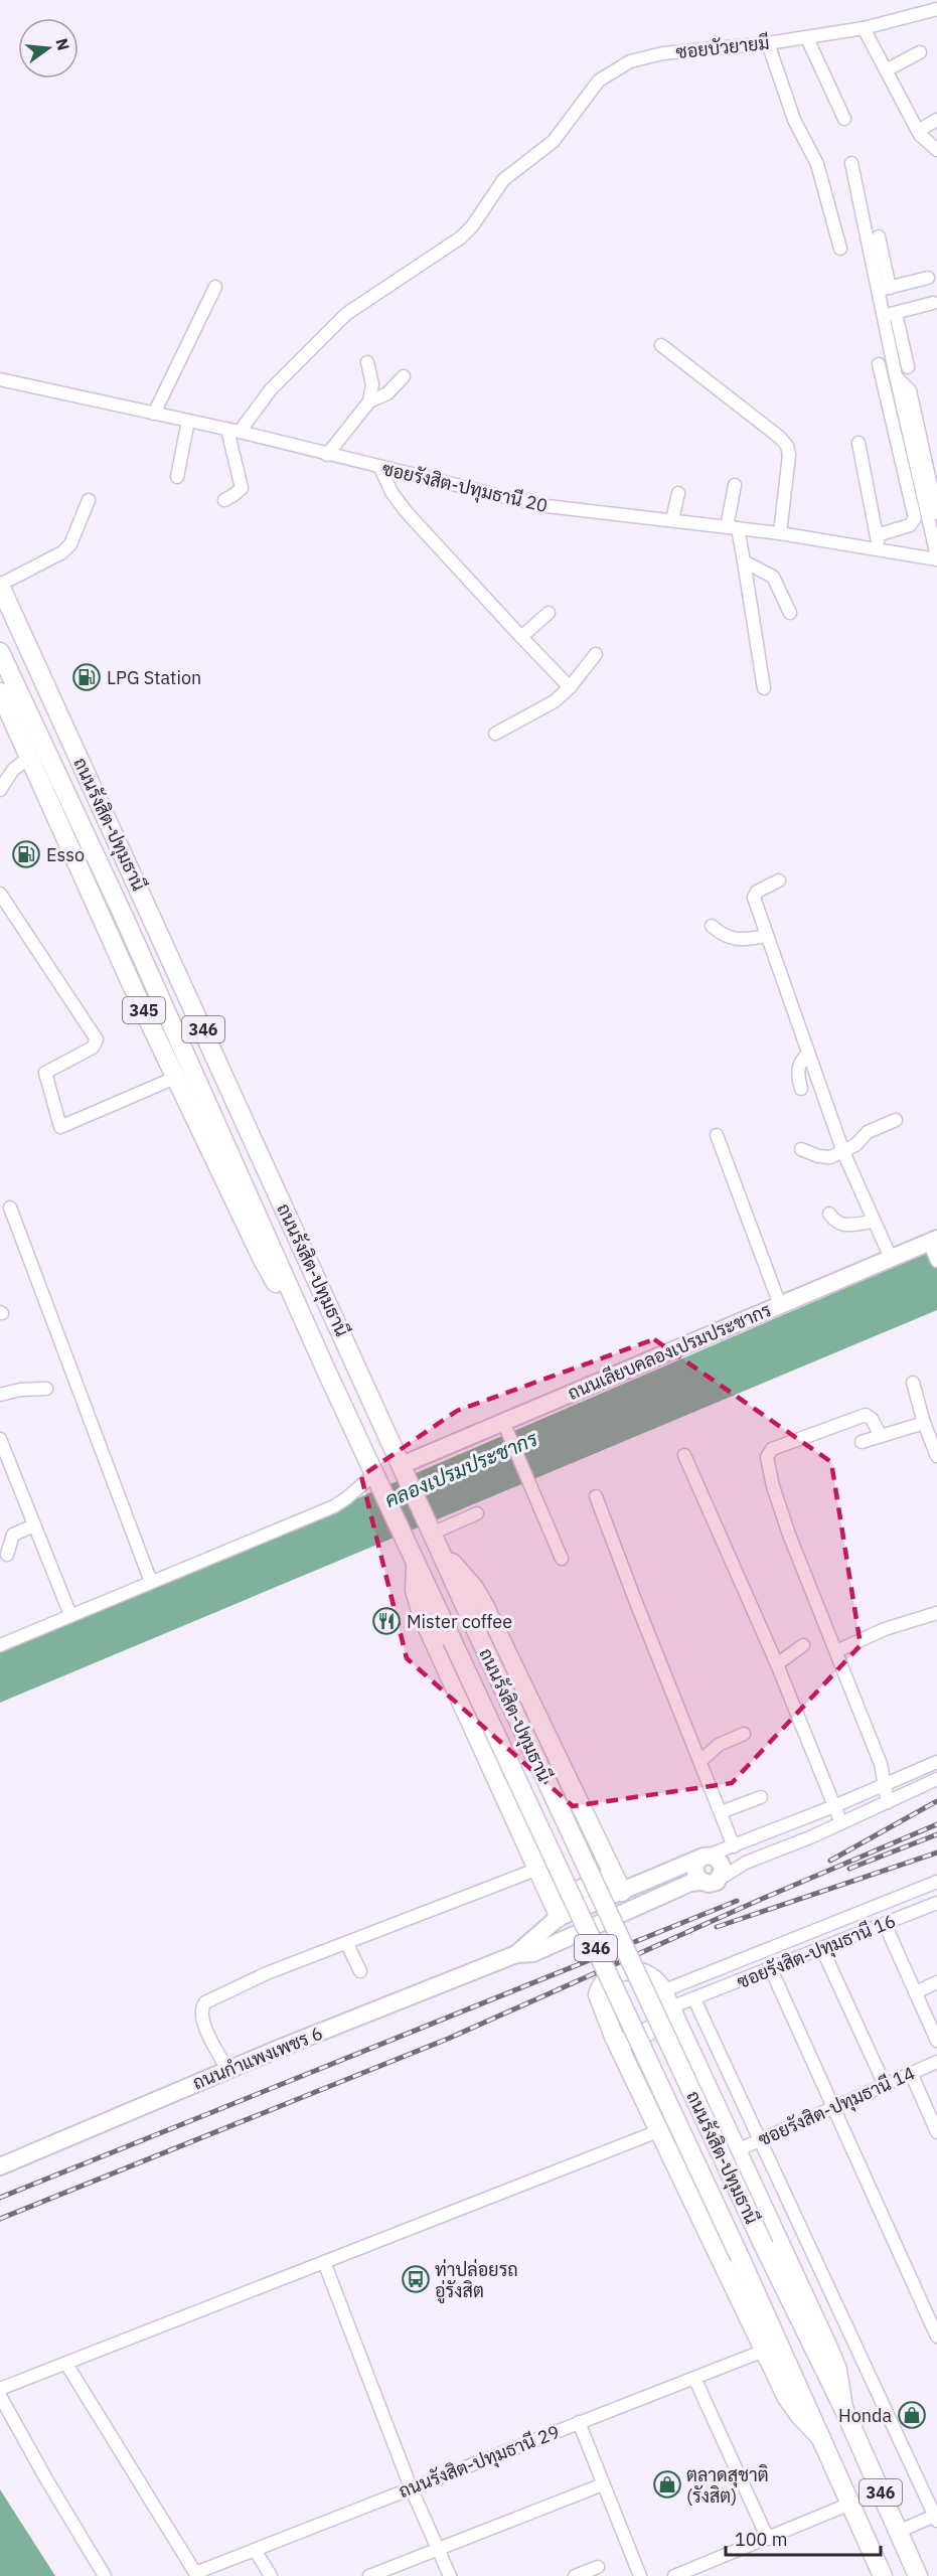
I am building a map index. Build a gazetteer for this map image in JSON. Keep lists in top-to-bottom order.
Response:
{
  "streets": {
    "main road": [
      "ถนนรังสิต-ปทุมธานี",
      "345",
      "346",
      "ถนนเลียบคลองเปรมประชากร",
      "ถนนกำแพงเพชร 6"
    ],
    "street": [
      "ซอยบัวยายมี",
      "ซอยรังสิต-ปทุมธานี 20",
      "ซอยรังสิต-ปทุมธานี 16",
      "ซอยรังสิต-ปทุมธานี 14",
      "ถนนรังสิต-ปทุมธานี 29"
    ]
  },
  "crossings": [
    ["ซอยบัวยายมี", "ซอยรังสิต-ปทุมธานี 20"],
    ["ถนนรังสิต-ปทุมธานี", "345"],
    ["ถนนรังสิต-ปทุมธานี", "ถนนเลียบคลองเปรมประชากร"]
  ],
  "water": ["คลองเปรมประชากร"],
  "places": {
    "fuel station": ["LPG Station", "Esso"],
    "restaurant": ["Mister coffee"],
    "bus stop": ["ท่าปล่อยรถ อู่รังสิต"],
    "shop": ["Honda", "ตลาดสุชาติ (รังสิต)"]
  },
  "scale_bar": "100 m",
  "north": "right"
}
